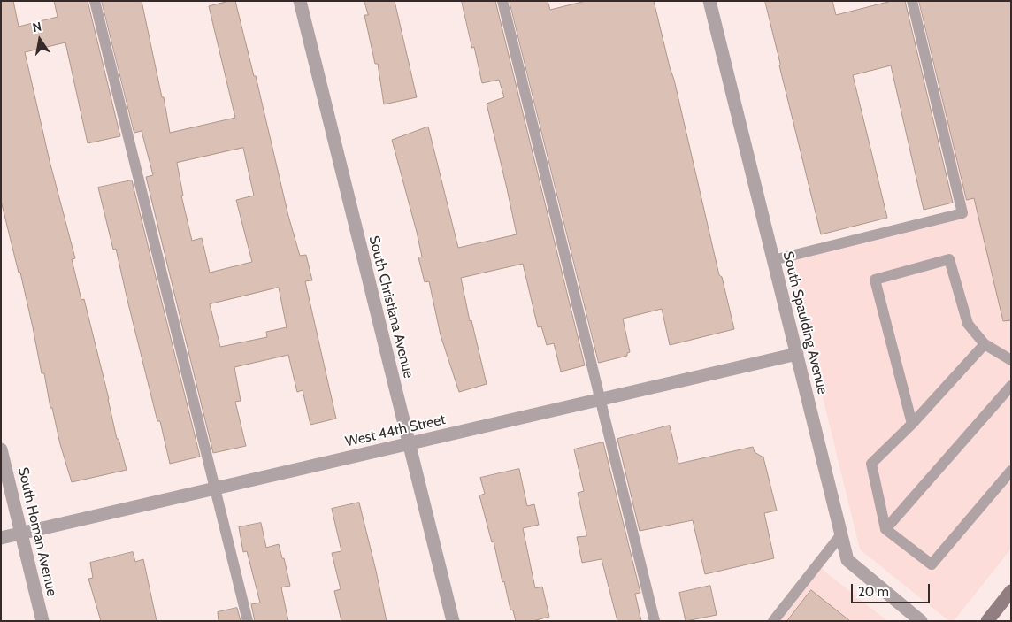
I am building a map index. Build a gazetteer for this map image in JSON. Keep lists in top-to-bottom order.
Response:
{
  "streets": {
    "street": [
      "South Christiana Avenue",
      "South Spaulding Avenue",
      "West 44th Street",
      "South Homan Avenue"
    ]
  },
  "crossings": [
    ["South Christiana Avenue", "West 44th Street"],
    ["South Spaulding Avenue", "West 44th Street"],
    ["West 44th Street", "South Homan Avenue"]
  ],
  "scale_bar": "20 m",
  "north": "top"
}
